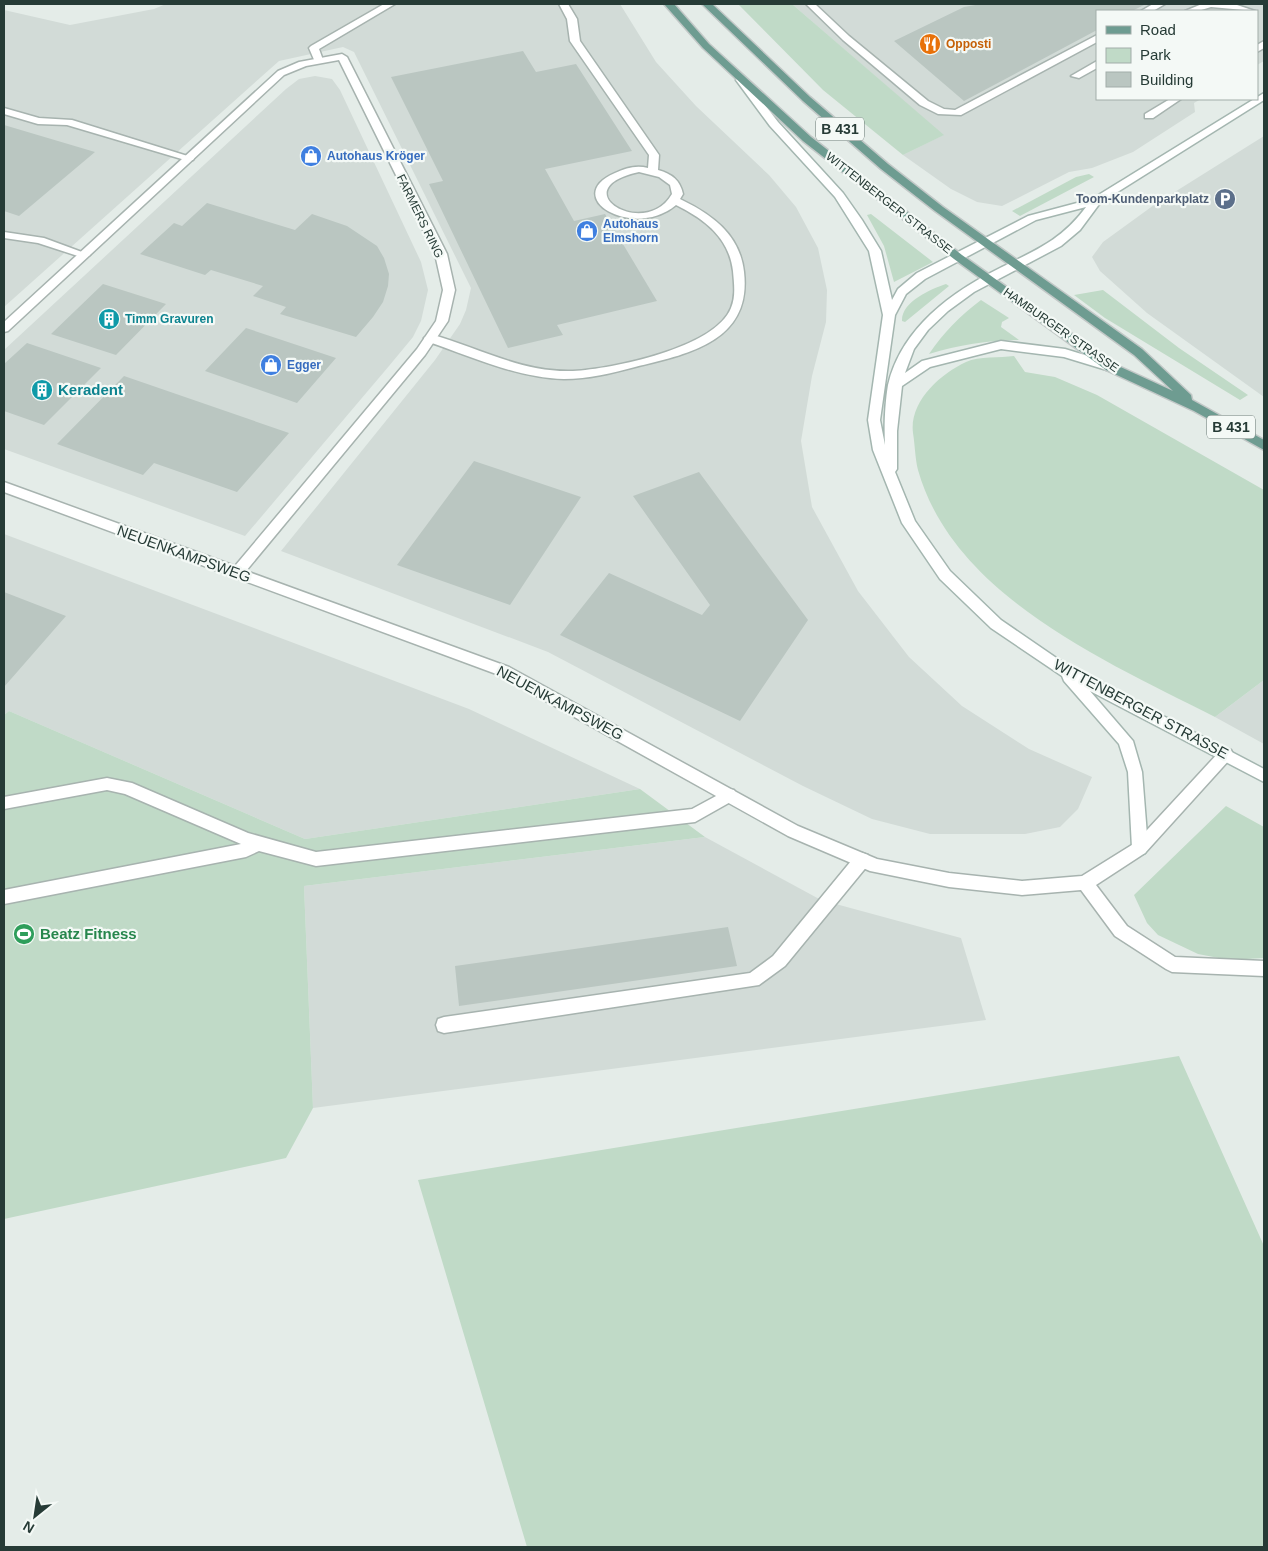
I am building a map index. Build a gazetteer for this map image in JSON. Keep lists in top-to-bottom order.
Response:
{
  "streets": {
    "main road": ["B 431", "WITTENBERGER STRASSE", "HAMBURGER STRASSE"],
    "street": ["FARMERS RING", "NEUENKAMPSWEG"]
  },
  "crossings": [
    ["WITTENBERGER STRASSE", "HAMBURGER STRASSE"],
    ["FARMERS RING", "NEUENKAMPSWEG"]
  ],
  "places": {
    "restaurant": ["Opposti"],
    "shop": ["Autohaus Kröger", "Autohaus Elmshorn", "Egger"],
    "parking": ["Toom-Kundenparkplatz"],
    "building": ["Timm Gravuren", "Keradent"],
    "sports": ["Beatz Fitness"]
  },
  "legend": ["Road", "Park", "Building"],
  "north": "bottom left"
}
